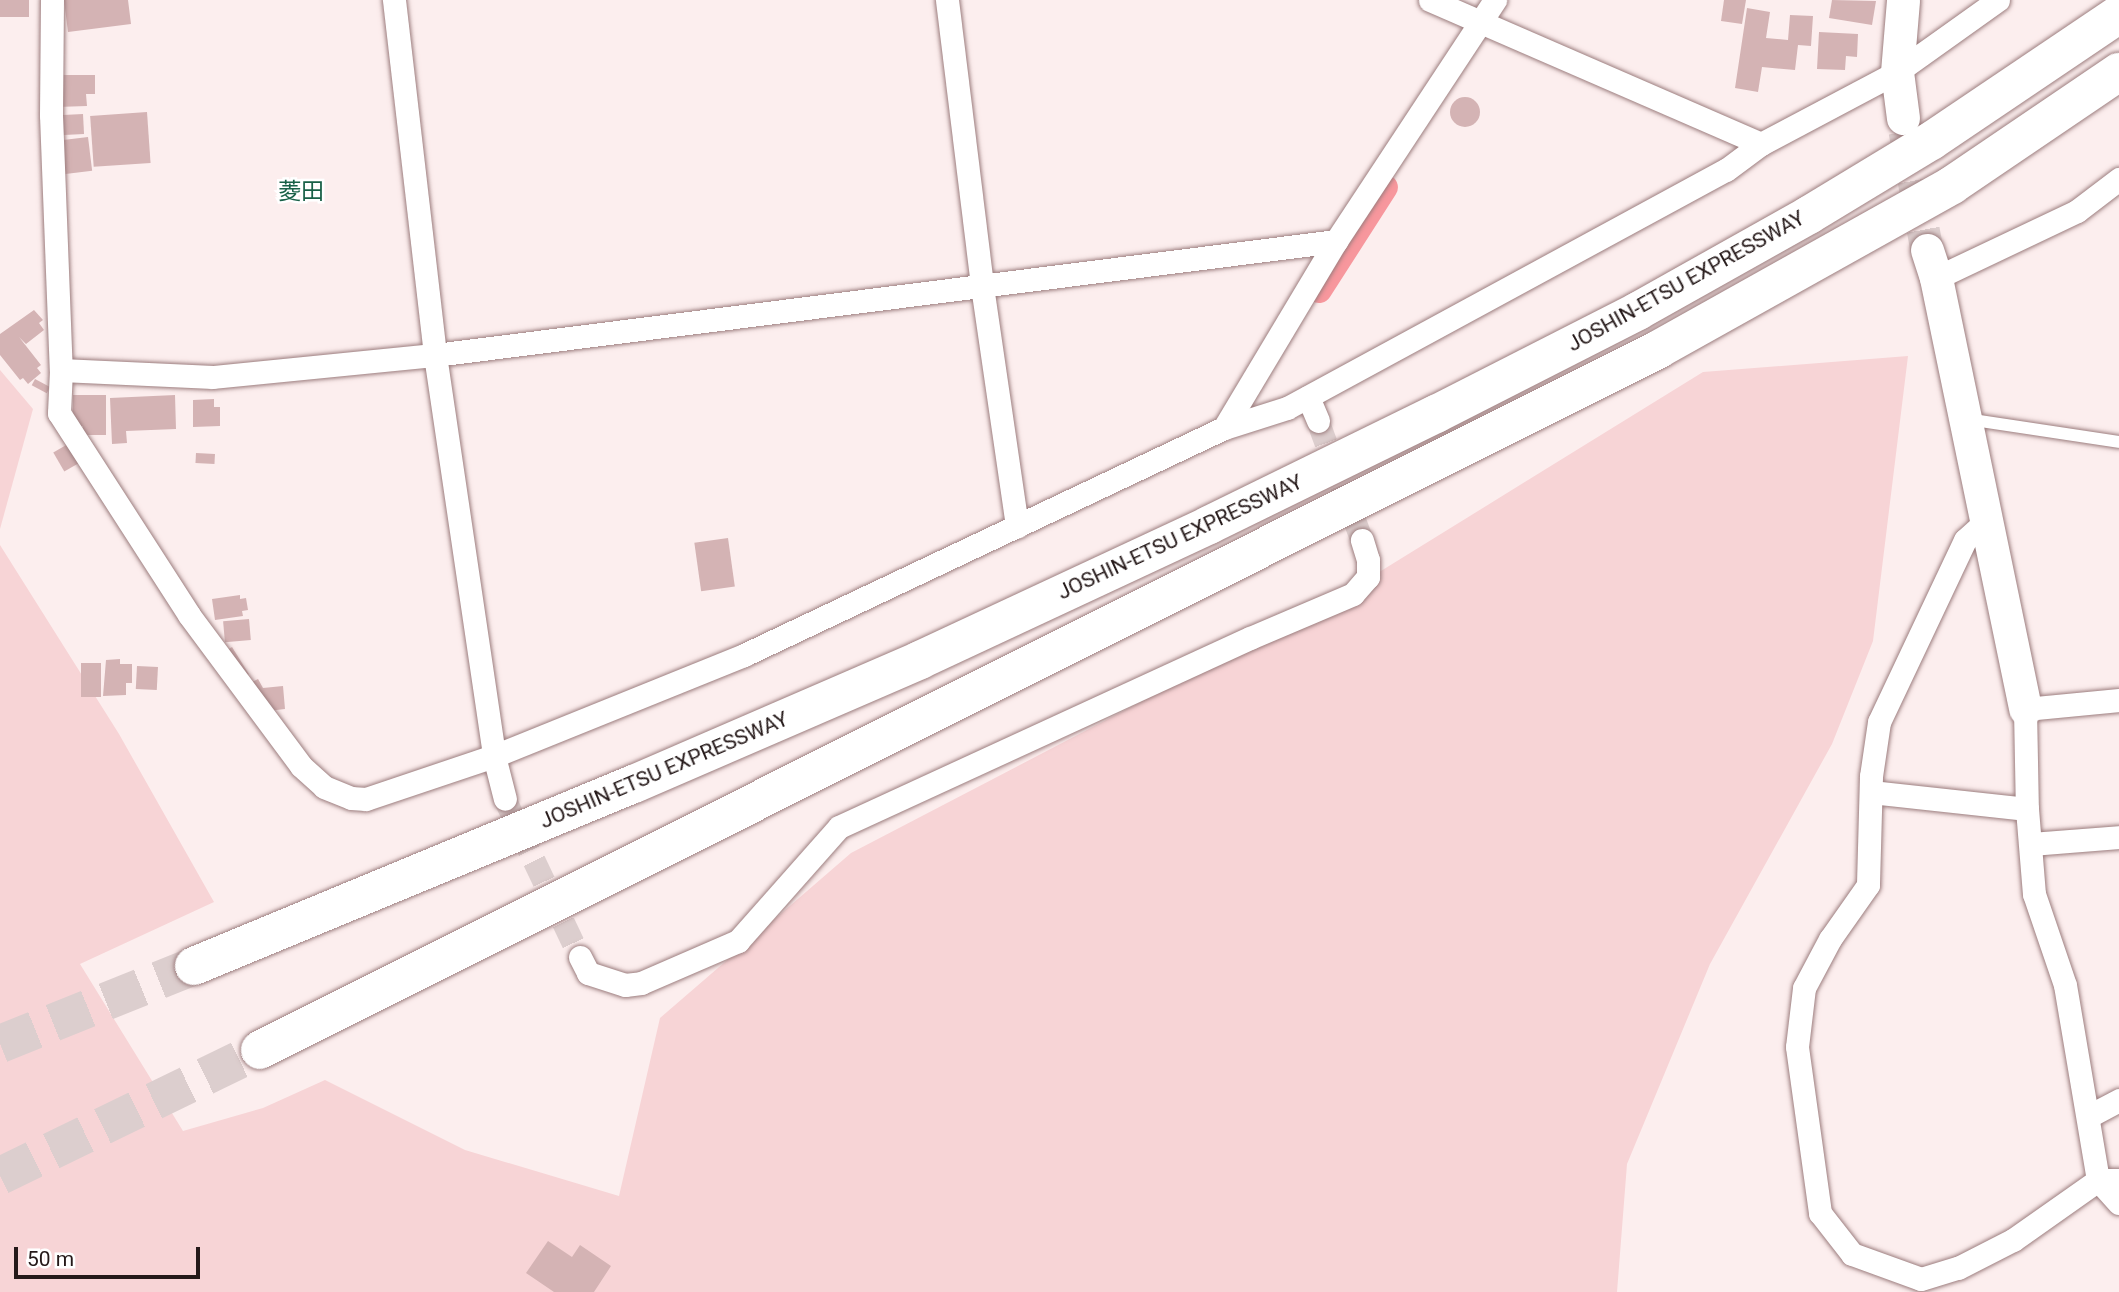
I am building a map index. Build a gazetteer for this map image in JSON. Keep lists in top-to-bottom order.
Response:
{
  "streets": {
    "highway": ["JOSHIN-ETSU EXPRESSWAY"]
  },
  "districts": ["菱田"],
  "scale_bar": "50 m"
}
